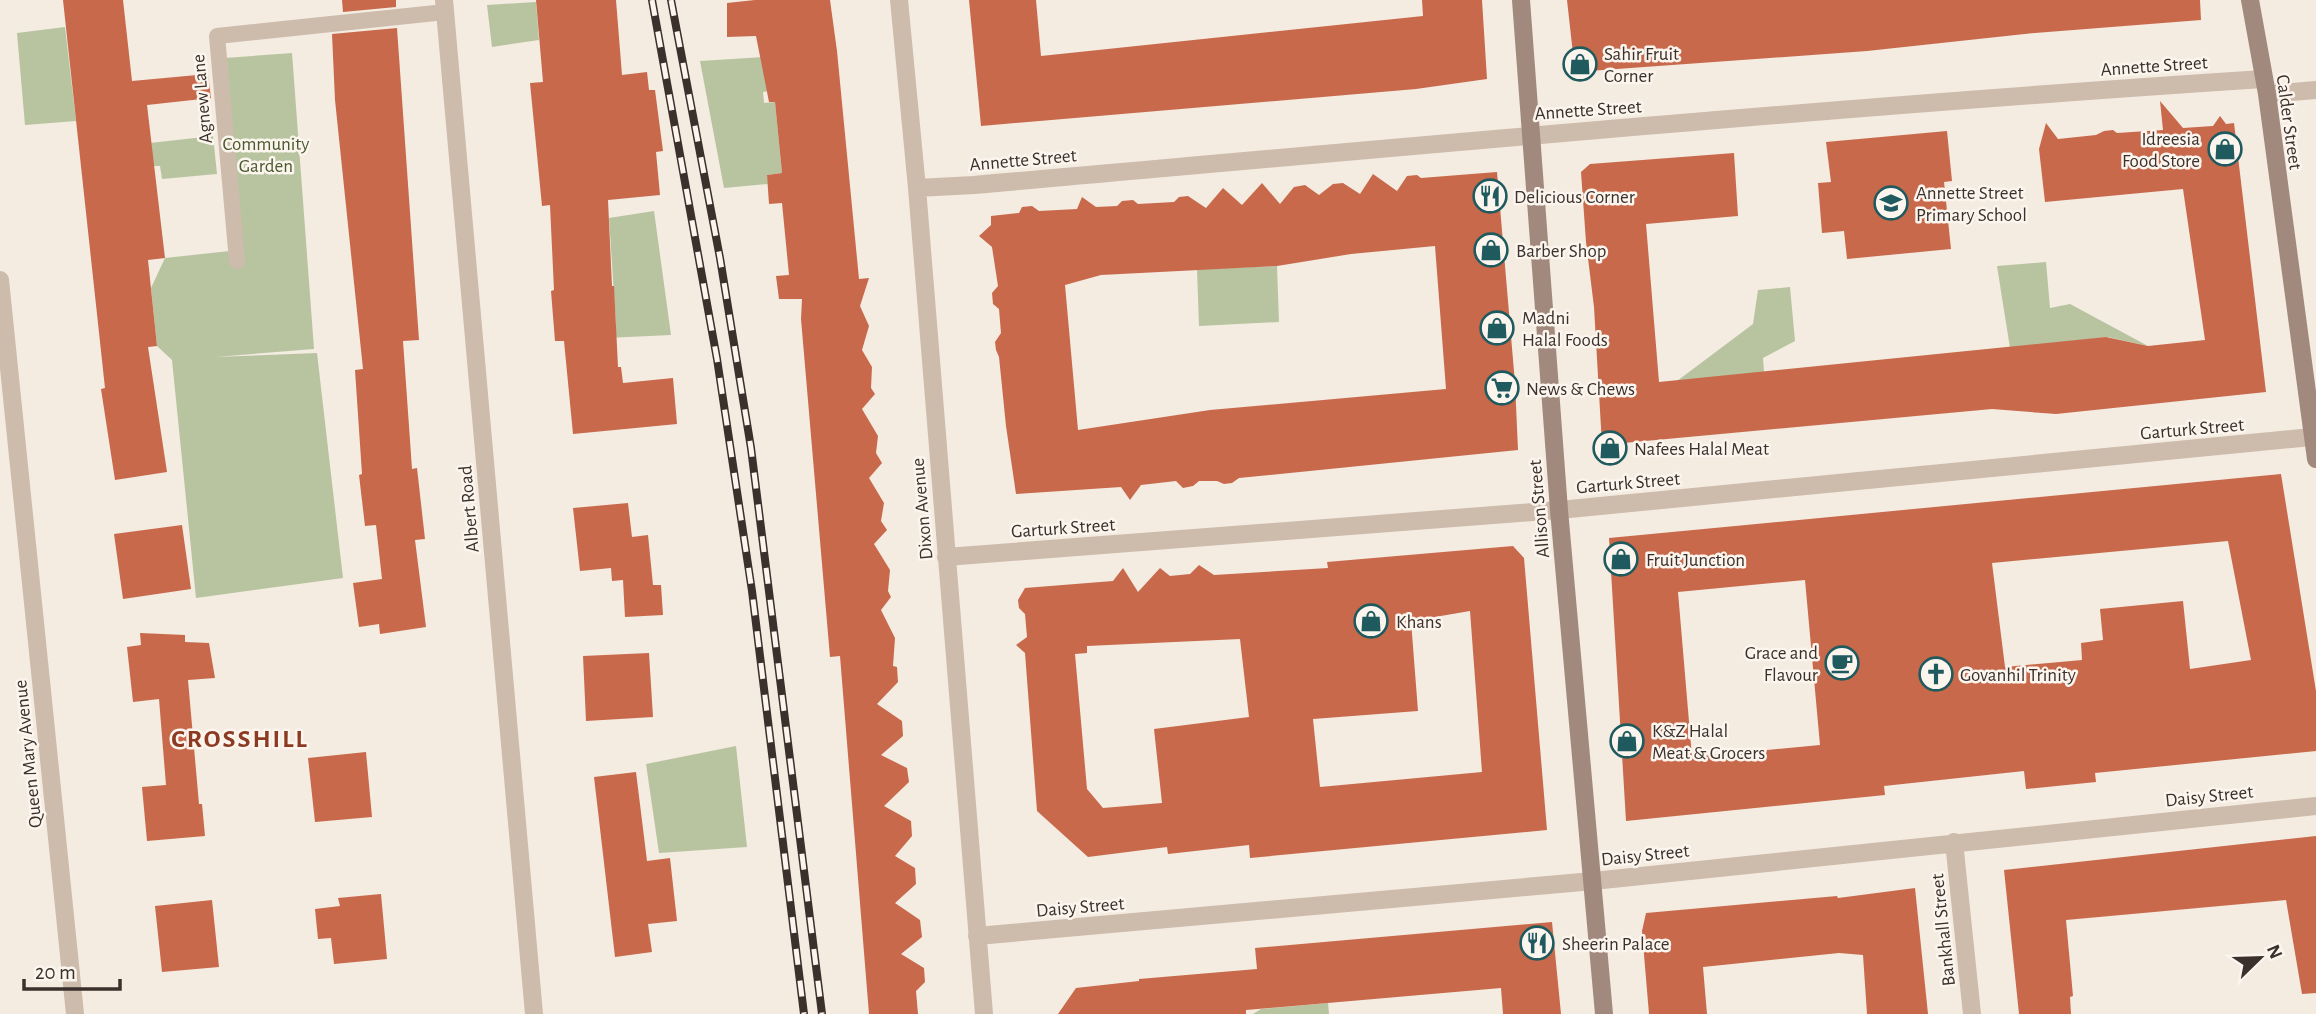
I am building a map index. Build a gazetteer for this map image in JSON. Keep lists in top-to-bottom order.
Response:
{
  "streets": {
    "street": [
      "Annette Street",
      "Calder Street",
      "Garturk Street",
      "Albert Road",
      "Dixon Avenue",
      "Allison Street",
      "Queen Mary Avenue",
      "Daisy Street",
      "Bankhall Street"
    ],
    "lane": ["Agnew Lane"]
  },
  "crossings": [
    ["Annette Street", "Calder Street"],
    ["Annette Street", "Dixon Avenue"],
    ["Annette Street", "Allison Street"],
    ["Agnew Lane", "Albert Road"],
    ["Calder Street", "Garturk Street"],
    ["Garturk Street", "Dixon Avenue"],
    ["Garturk Street", "Allison Street"],
    ["Dixon Avenue", "Daisy Street"],
    ["Allison Street", "Daisy Street"],
    ["Daisy Street", "Bankhall Street"]
  ],
  "districts": ["CROSSHILL"],
  "parks": ["Community Garden"],
  "places": {
    "shop": [
      "Sahir Fruit Corner",
      "Idreesia Food Store",
      "Barber Shop",
      "Madni Halal Foods",
      "Nafees Halal Meat",
      "Fruit Junction",
      "Khans",
      "K&Z Halal Meat & Grocers"
    ],
    "restaurant": ["Delicious Corner", "Sheerin Palace"],
    "school or university": ["Annette Street Primary School"],
    "supermarket": ["News & Chews"],
    "cafe": ["Grace and Flavour"],
    "church": ["Govanhil Trinity"]
  },
  "scale_bar": "20 m",
  "north": "top right"
}
